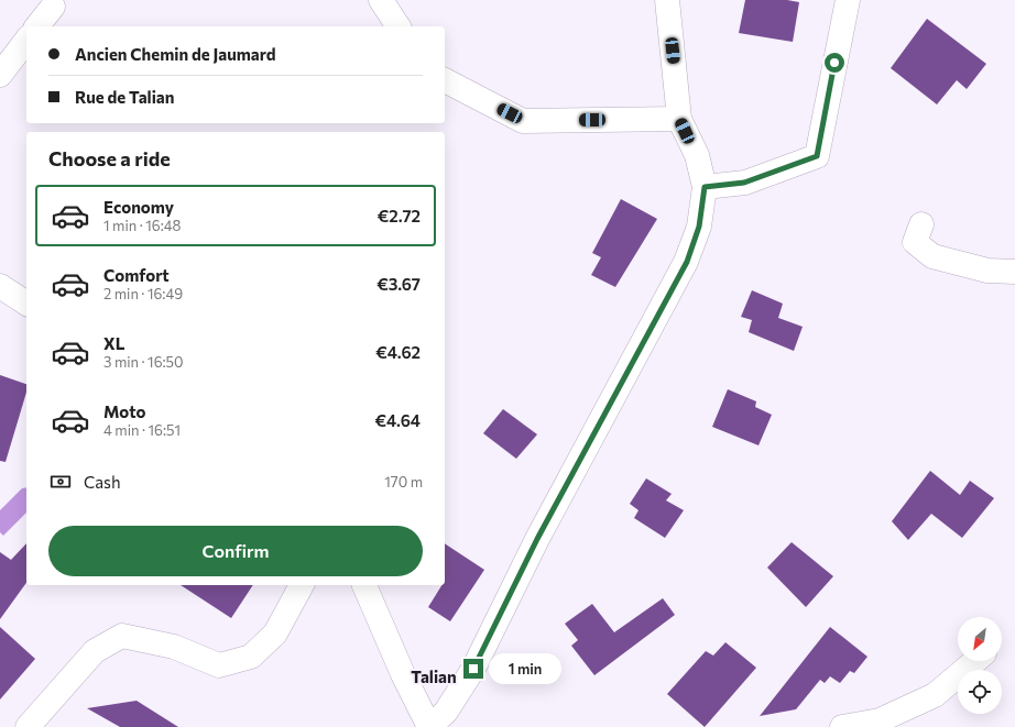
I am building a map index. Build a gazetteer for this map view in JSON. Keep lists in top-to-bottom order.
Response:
{
  "districts": ["Talian"],
  "north": "bottom left",
  "page": {
    "banner": ["Ancien Chemin de Jaumard", "Rue de Talian"],
    "heading": "Choose a ride",
    "list": [
      {
        "name": "Economy",
        "note": "1 min · 16:48",
        "value": "€2.72"
      },
      {
        "name": "Comfort",
        "note": "2 min · 16:49",
        "value": "€3.67"
      },
      {
        "name": "XL",
        "note": "3 min · 16:50",
        "value": "€4.62"
      },
      {
        "name": "Moto",
        "note": "4 min · 16:51",
        "value": "€4.64"
      }
    ],
    "pay": ["Cash", "170 m"],
    "buttons": "Confirm",
    "bubble": "1 min"
  }
}
